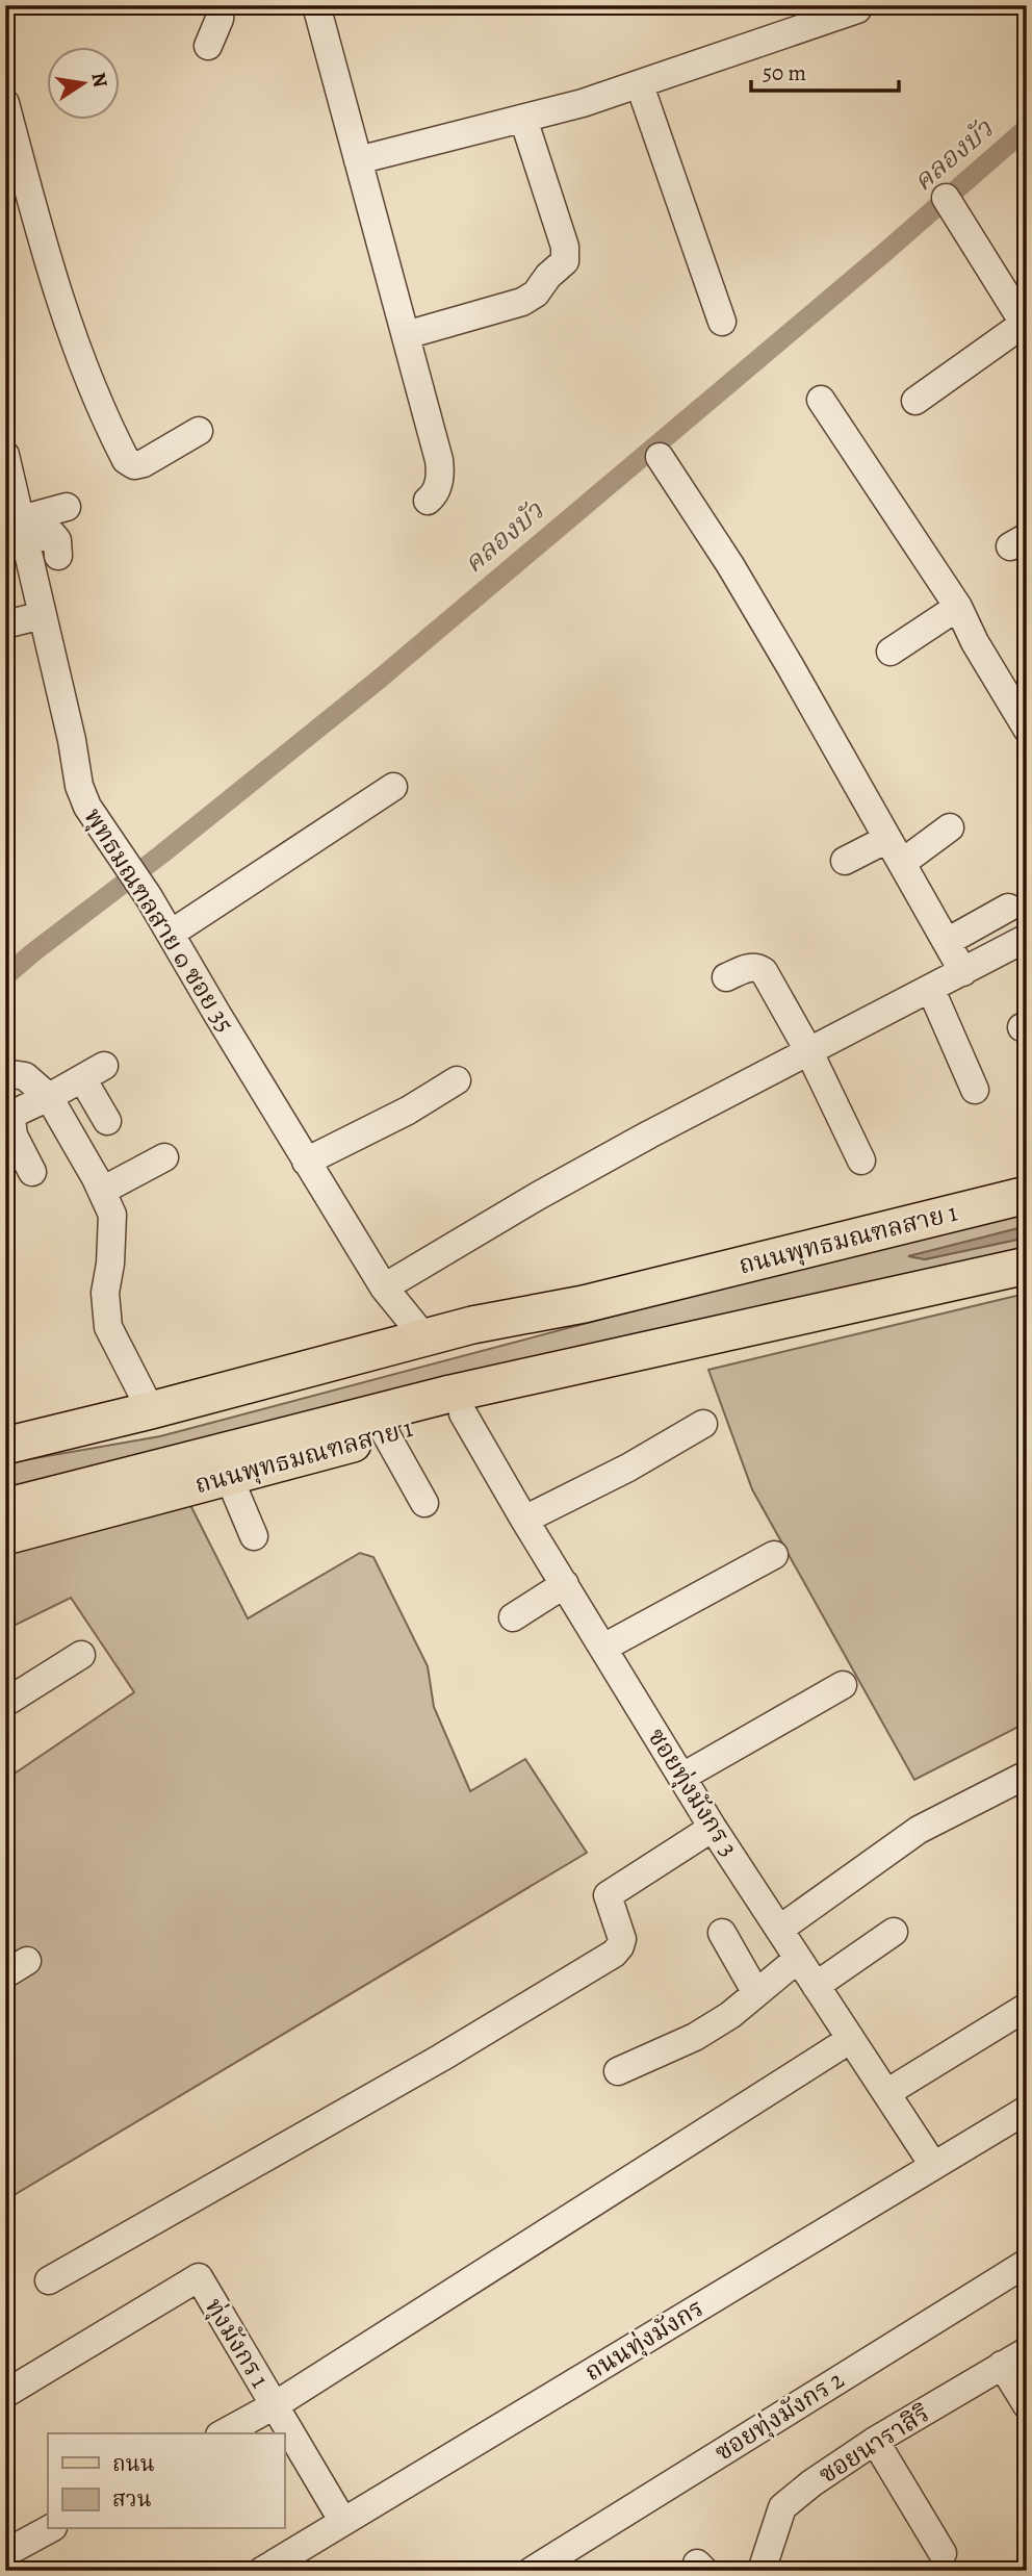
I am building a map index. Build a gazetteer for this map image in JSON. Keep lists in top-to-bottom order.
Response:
{
  "streets": {
    "main road": ["ถนนพุทธมณฑลสาย 1"],
    "street": [
      "พุทธมณฑลสาย ๑ ซอย 35",
      "ซอยทุ่งมังกร 3",
      "ถนนทุ่งมังกร",
      "ทุ่งมังกร 1",
      "ซอยทุ่งมังกร 2",
      "ซอยนาราสิริ"
    ]
  },
  "crossings": [
    ["พุทธมณฑลสาย ๑ ซอย 35", "ถนนพุทธมณฑลสาย 1"],
    ["ถนนพุทธมณฑลสาย 1", "ซอยทุ่งมังกร 3"],
    ["ซอยทุ่งมังกร 3", "ถนนทุ่งมังกร"],
    ["ถนนทุ่งมังกร", "ทุ่งมังกร 1"]
  ],
  "water": ["คลองบัว"],
  "legend": ["ถนน", "สวน"],
  "scale_bar": "50 m",
  "north": "right"
}
